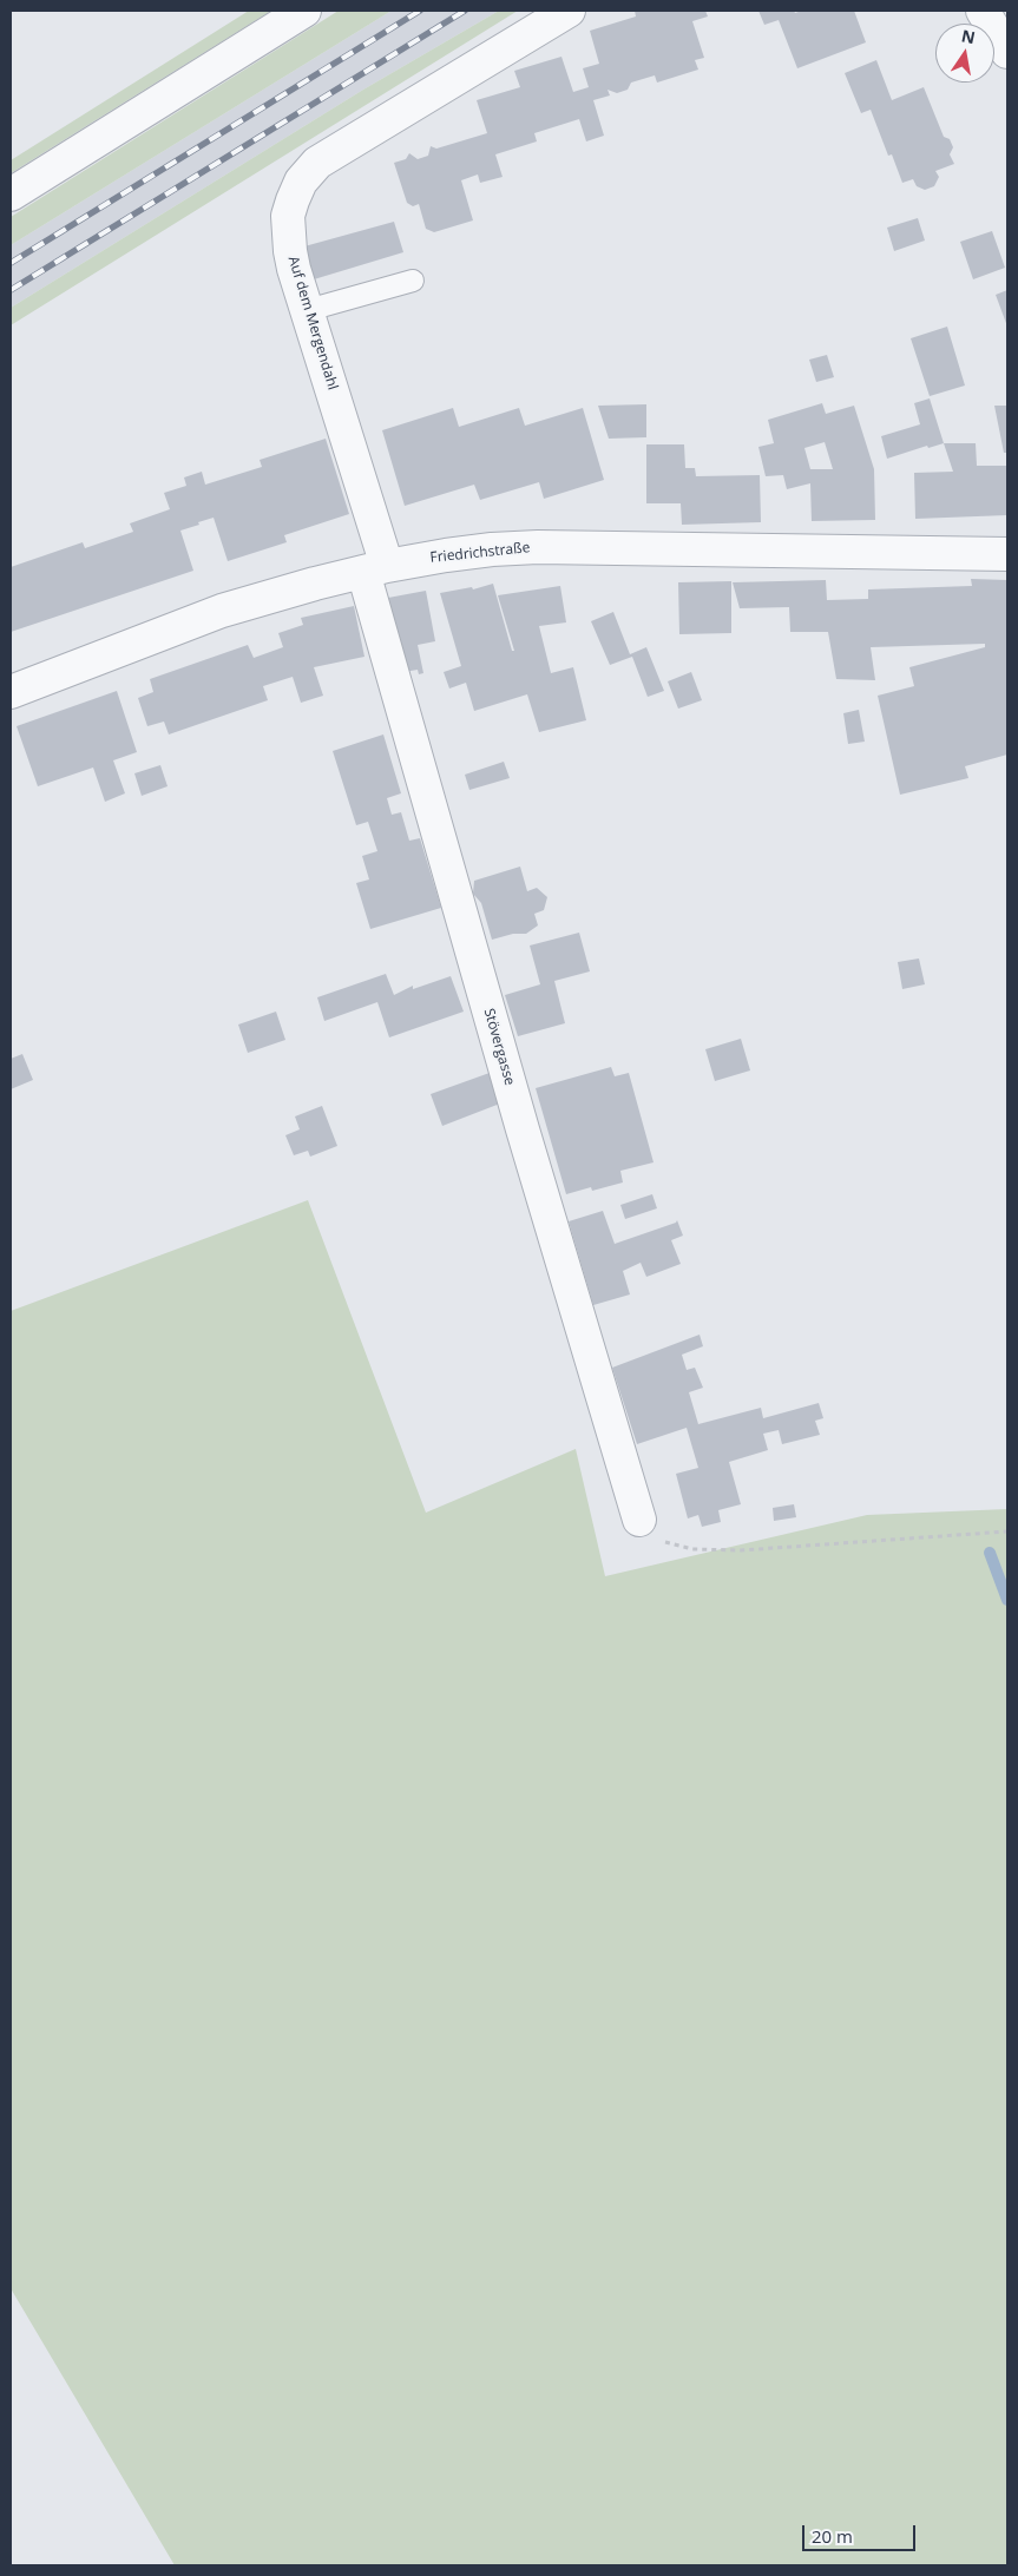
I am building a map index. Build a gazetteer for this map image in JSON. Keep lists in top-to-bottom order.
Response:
{
  "streets": {
    "street": ["Auf dem Mergendahl", "Friedrichstraße", "Stövergasse"]
  },
  "crossings": [
    ["Auf dem Mergendahl", "Friedrichstraße"],
    ["Auf dem Mergendahl", "Stövergasse"],
    ["Friedrichstraße", "Stövergasse"]
  ],
  "scale_bar": "20 m",
  "north": "top"
}
